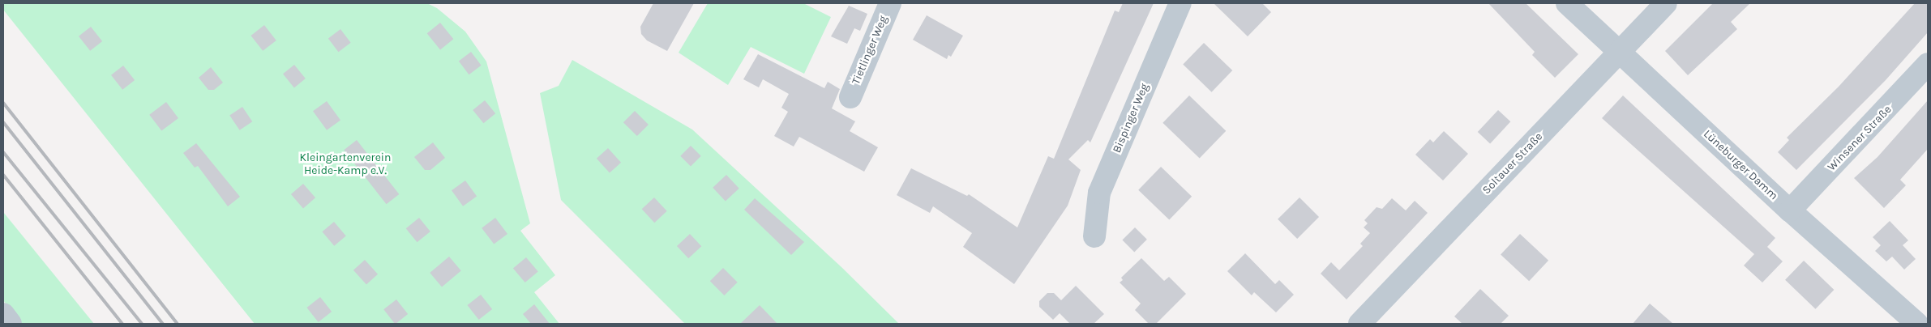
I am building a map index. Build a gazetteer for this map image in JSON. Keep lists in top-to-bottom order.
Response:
{
  "streets": {
    "street": [
      "Tietlinger Weg",
      "Bispinger Weg",
      "Winsener Straße",
      "Soltauer Straße",
      "Lüneburger Damm"
    ]
  },
  "crossings": [
    ["Winsener Straße", "Lüneburger Damm"],
    ["Soltauer Straße", "Lüneburger Damm"]
  ],
  "parks": ["Kleingartenverein Heide-Kamp e.V."]
}
